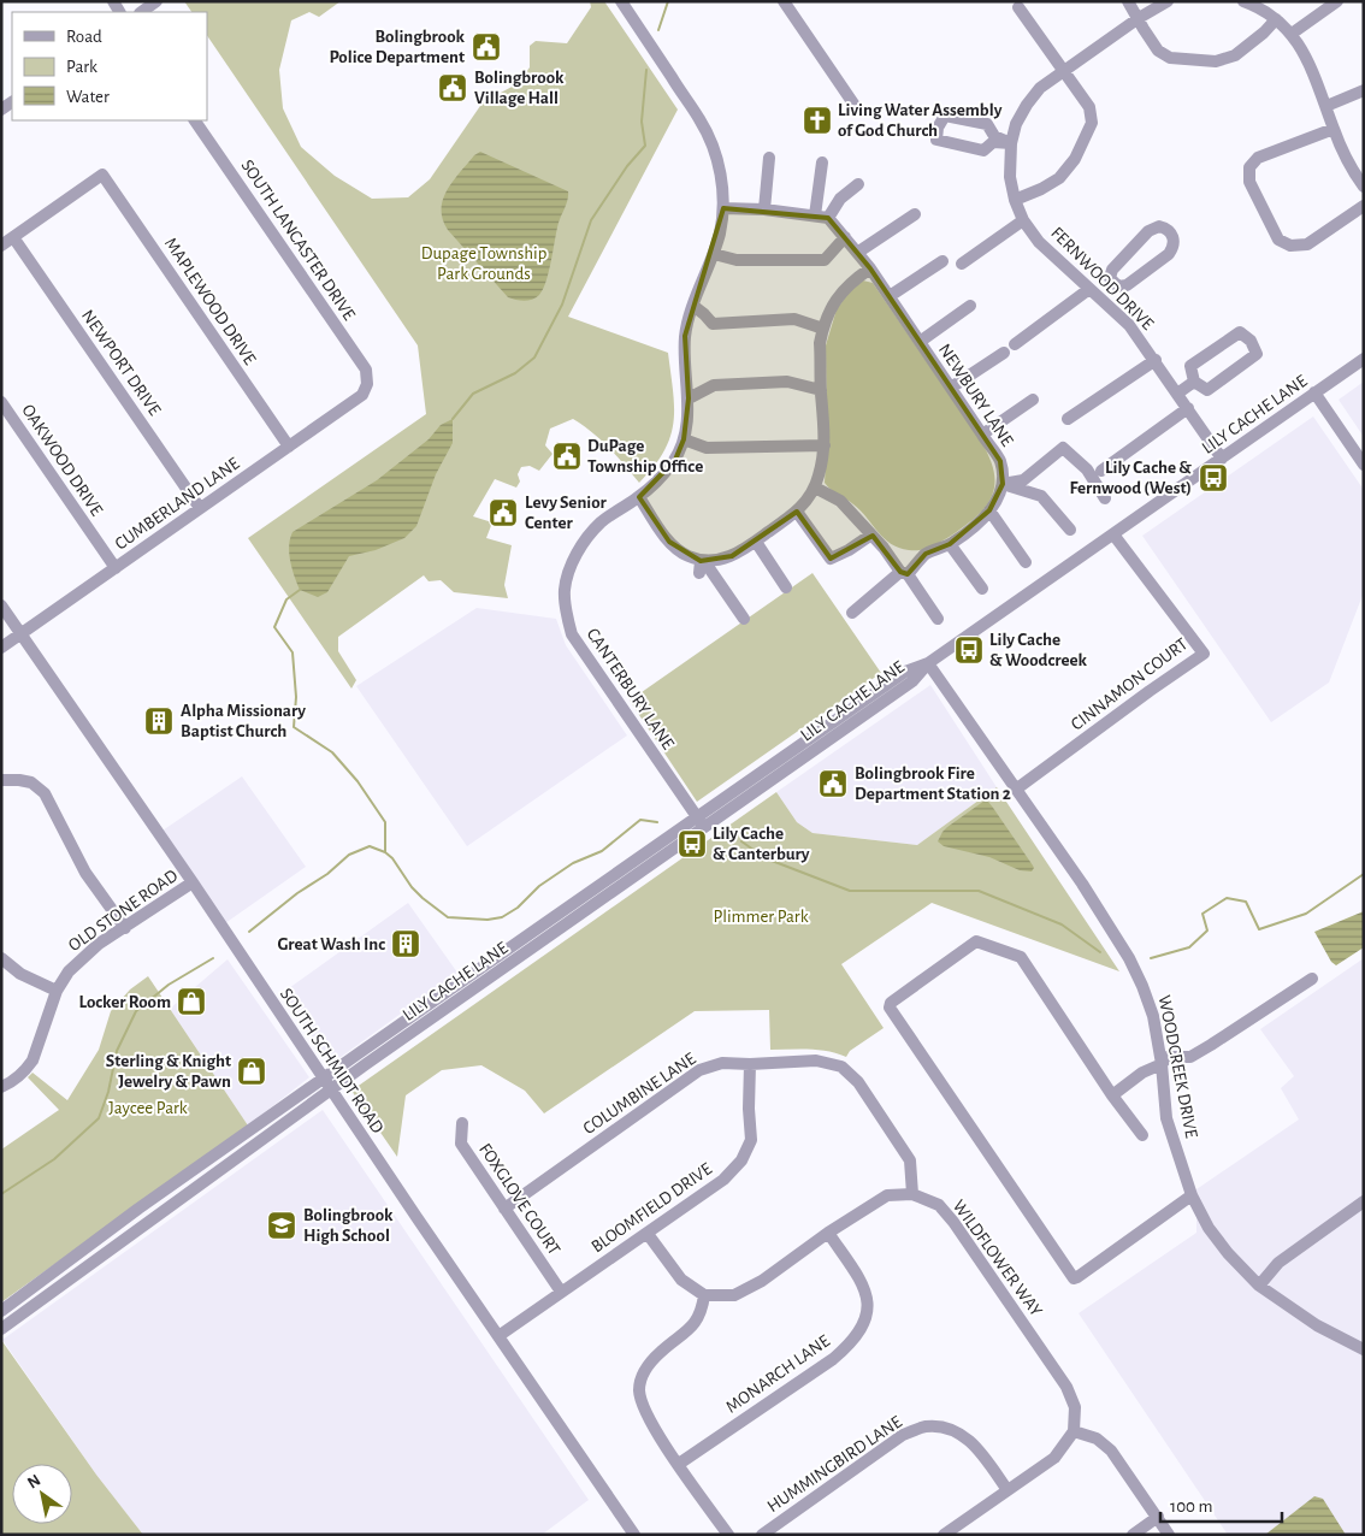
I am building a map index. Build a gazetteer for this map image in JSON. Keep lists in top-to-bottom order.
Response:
{
  "streets": {
    "street": [
      "SOUTH LANCASTER DRIVE",
      "FERNWOOD DRIVE",
      "MAPLEWOOD DRIVE",
      "NEWPORT DRIVE",
      "NEWBURY LANE",
      "LILY CACHE LANE",
      "OAKWOOD DRIVE",
      "CUMBERLAND LANE",
      "CINNAMON COURT",
      "CANTERBURY LANE",
      "OLD STONE ROAD",
      "SOUTH SCHMIDT ROAD",
      "WOODCREEK DRIVE",
      "COLUMBINE LANE",
      "FOXGLOVE COURT",
      "BLOOMFIELD DRIVE",
      "WILDFLOWER WAY",
      "MONARCH LANE",
      "HUMMINGBIRD LANE"
    ]
  },
  "crossings": [
    ["SOUTH LANCASTER DRIVE", "CUMBERLAND LANE"],
    ["FERNWOOD DRIVE", "LILY CACHE LANE"],
    ["MAPLEWOOD DRIVE", "NEWPORT DRIVE"],
    ["MAPLEWOOD DRIVE", "CUMBERLAND LANE"],
    ["NEWPORT DRIVE", "CUMBERLAND LANE"],
    ["LILY CACHE LANE", "CINNAMON COURT"],
    ["LILY CACHE LANE", "CANTERBURY LANE"],
    ["LILY CACHE LANE", "SOUTH SCHMIDT ROAD"],
    ["LILY CACHE LANE", "WOODCREEK DRIVE"],
    ["OAKWOOD DRIVE", "CUMBERLAND LANE"],
    ["CUMBERLAND LANE", "SOUTH SCHMIDT ROAD"],
    ["CINNAMON COURT", "WOODCREEK DRIVE"],
    ["OLD STONE ROAD", "SOUTH SCHMIDT ROAD"],
    ["SOUTH SCHMIDT ROAD", "BLOOMFIELD DRIVE"],
    ["COLUMBINE LANE", "FOXGLOVE COURT"],
    ["COLUMBINE LANE", "BLOOMFIELD DRIVE"],
    ["COLUMBINE LANE", "WILDFLOWER WAY"],
    ["FOXGLOVE COURT", "BLOOMFIELD DRIVE"]
  ],
  "parks": ["Dupage Township Park Grounds", "Plimmer Park", "Jaycee Park"],
  "places": {
    "public building": [
      "Bolingbrook Police Department",
      "Bolingbrook Village Hall",
      "DuPage Township Office",
      "Levy Senior Center",
      "Bolingbrook Fire Department Station 2"
    ],
    "church": ["Living Water Assembly of God Church"],
    "bus stop": ["Lily Cache & Fernwood (West)", "Lily Cache & Woodcreek", "Lily Cache & Canterbury"],
    "building": ["Alpha Missionary Baptist Church", "Great Wash Inc"],
    "shop": ["Locker Room", "Sterling & Knight Jewelry & Pawn"],
    "school or university": ["Bolingbrook High School"]
  },
  "legend": ["Road", "Park", "Water"],
  "scale_bar": "100 m",
  "north": "top left"
}
